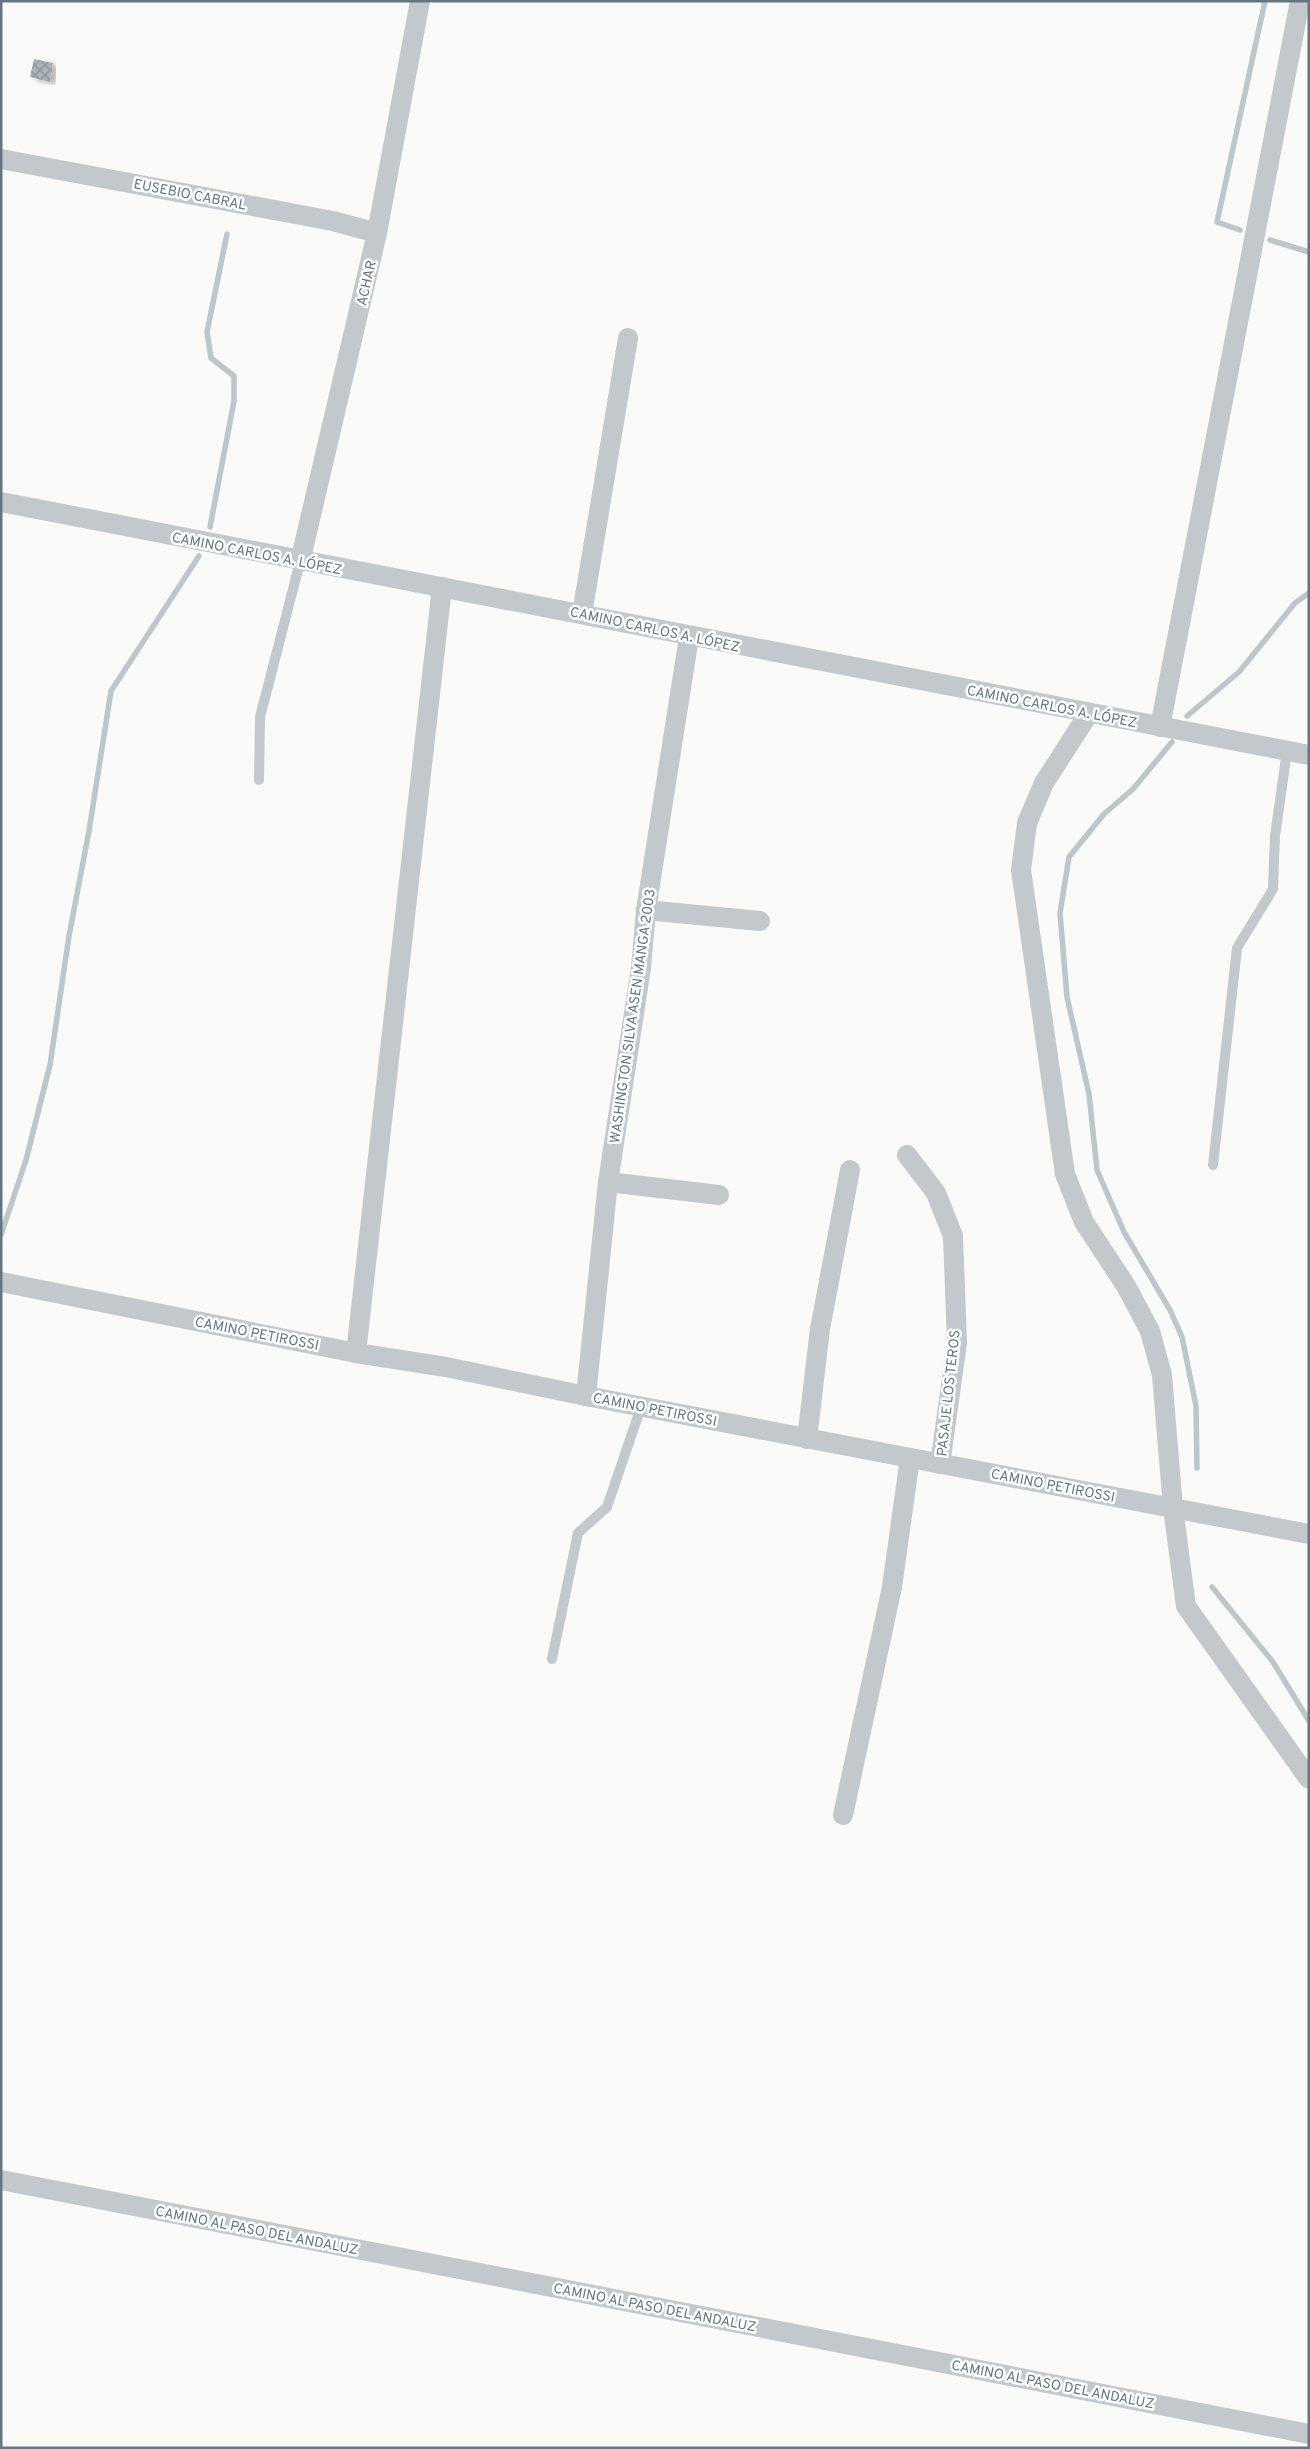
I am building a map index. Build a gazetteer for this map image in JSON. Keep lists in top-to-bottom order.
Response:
{
  "streets": {
    "street": [
      "EUSEBIO CABRAL",
      "ACHAR",
      "CAMINO CARLOS A. LÓPEZ",
      "WASHINGTON SILVA ASEN MANGA 2003",
      "CAMINO PETIROSSI",
      "PASAJE LOS TEROS",
      "CAMINO AL PASO DEL ANDALUZ"
    ]
  },
  "crossings": [
    ["EUSEBIO CABRAL", "ACHAR"],
    ["ACHAR", "CAMINO CARLOS A. LÓPEZ"],
    ["CAMINO CARLOS A. LÓPEZ", "WASHINGTON SILVA ASEN MANGA 2003"],
    ["WASHINGTON SILVA ASEN MANGA 2003", "CAMINO PETIROSSI"],
    ["CAMINO PETIROSSI", "PASAJE LOS TEROS"]
  ]
}
